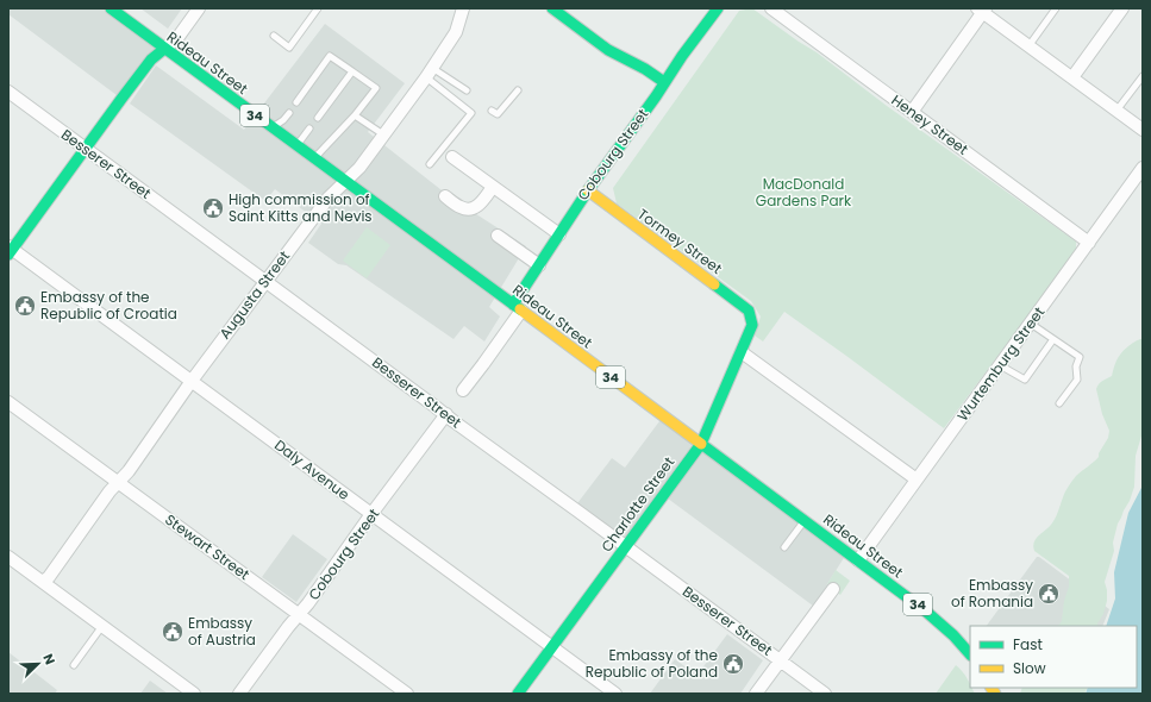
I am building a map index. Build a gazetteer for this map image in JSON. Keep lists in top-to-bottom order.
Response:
{
  "streets": {
    "street": [
      "Rideau Street",
      "34",
      "Heney Street",
      "Cobourg Street",
      "Besserer Street",
      "Tormey Street",
      "Augusta Street",
      "Wurtemburg Street",
      "Daly Avenue",
      "Charlotte Street",
      "Stewart Street"
    ]
  },
  "crossings": [
    ["Rideau Street", "Cobourg Street"],
    ["Rideau Street", "Augusta Street"],
    ["Rideau Street", "Wurtemburg Street"],
    ["Rideau Street", "Charlotte Street"],
    ["Heney Street", "Wurtemburg Street"],
    ["Cobourg Street", "Besserer Street"],
    ["Cobourg Street", "Tormey Street"],
    ["Cobourg Street", "Daly Avenue"],
    ["Cobourg Street", "Stewart Street"],
    ["Besserer Street", "Augusta Street"],
    ["Besserer Street", "Charlotte Street"],
    ["Tormey Street", "Charlotte Street"],
    ["Augusta Street", "Daly Avenue"],
    ["Augusta Street", "Stewart Street"],
    ["Daly Avenue", "Charlotte Street"]
  ],
  "parks": ["MacDonald Gardens Park"],
  "places": {
    "public building": [
      "High commission of Saint Kitts and Nevis",
      "Embassy of the Republic of Croatia",
      "Embassy of Romania",
      "Embassy of Austria",
      "Embassy of the Republic of Poland"
    ]
  },
  "legend": ["Fast", "Slow"],
  "north": "top right"
}
